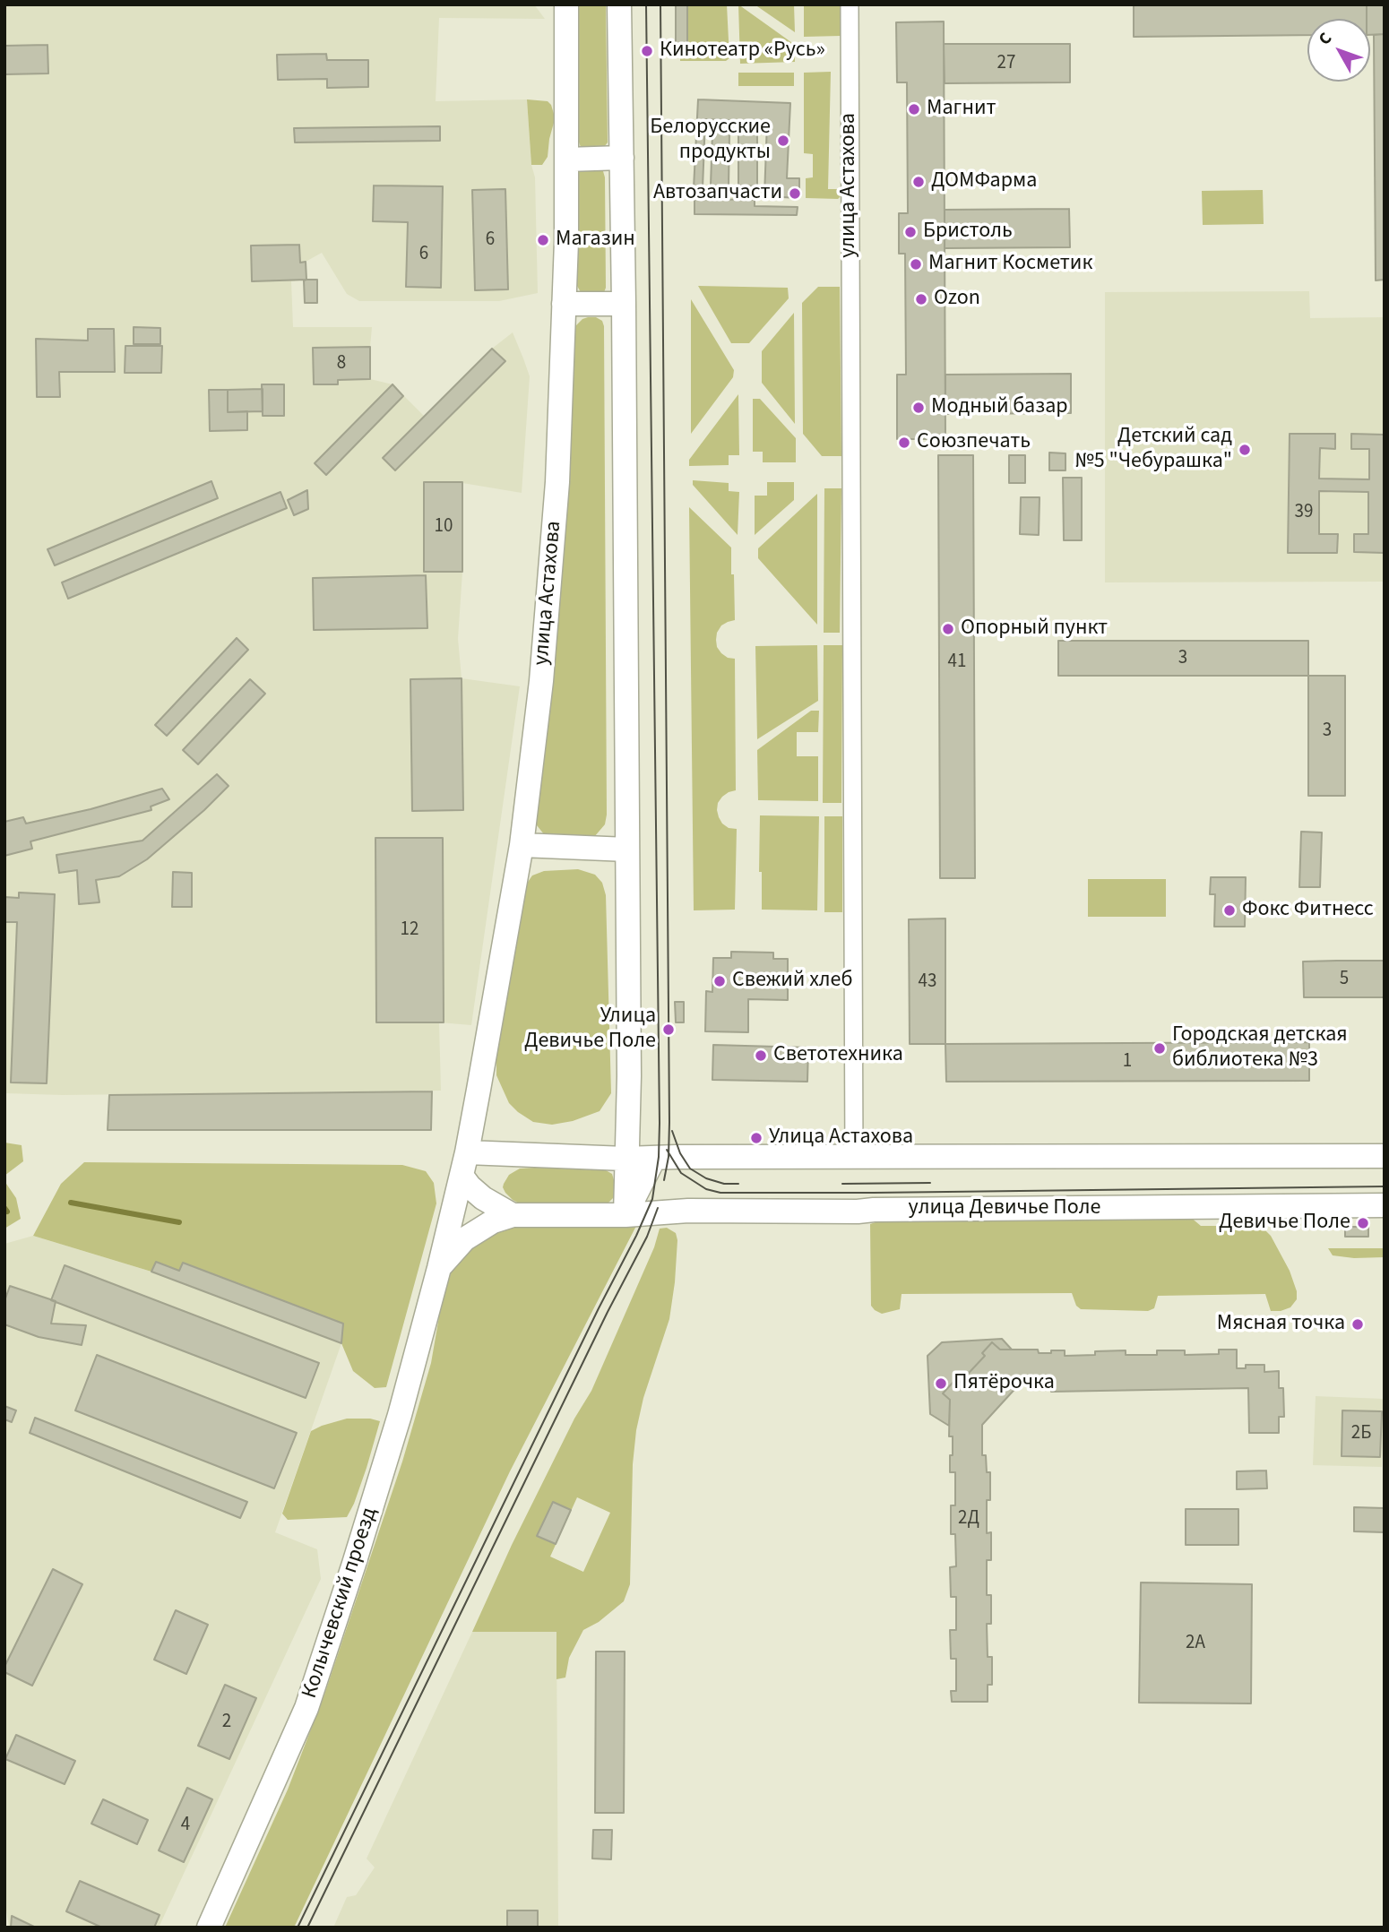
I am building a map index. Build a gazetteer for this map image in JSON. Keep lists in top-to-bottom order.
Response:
{
  "streets": {
    "main road": ["улица Астахова", "улица Девичье Поле", "Колычевский проезд"]
  },
  "crossings": [
    ["улица Астахова", "Колычевский проезд"]
  ],
  "places": [
    "Кинотеатр «Русь»",
    "Магнит",
    "Белорусские продукты",
    "ДОМФарма",
    "Автозапчасти",
    "Бристоль",
    "Магазин",
    "Магнит Косметик",
    "Ozon",
    "Модный базар",
    "Союзпечать",
    "Детский сад №5 \"Чебурашка\"",
    "Опорный пункт",
    "Фокс Фитнесс",
    "Свежий хлеб",
    "Улица Девичье Поле",
    "Городская детская библиотека №3",
    "Светотехника",
    "Улица Астахова",
    "Девичье Поле",
    "Мясная точка",
    "Пятёрочка"
  ],
  "house_numbers": [
    "27",
    "6",
    "6",
    "8",
    "39",
    "10",
    "3",
    "41",
    "3",
    "12",
    "5",
    "43",
    "1",
    "2Б",
    "2Д",
    "2А",
    "2",
    "4"
  ],
  "north": "top left"
}
